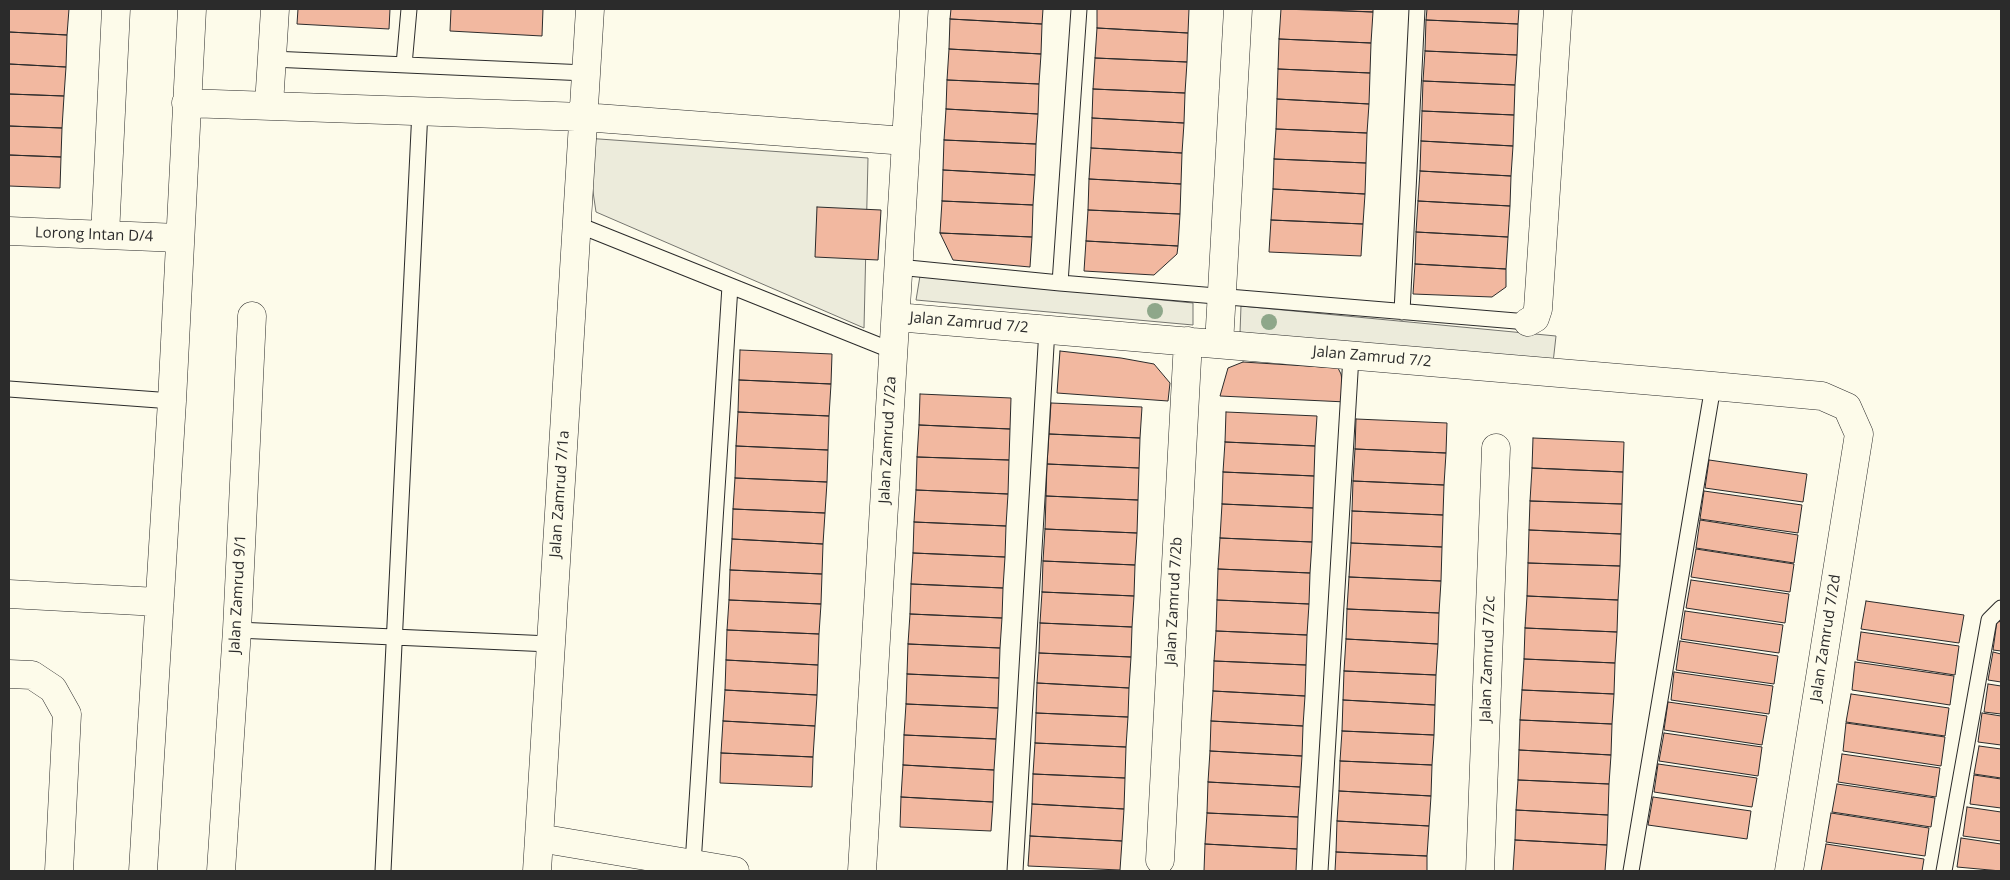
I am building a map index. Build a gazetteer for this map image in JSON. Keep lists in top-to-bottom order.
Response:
{
  "streets": {
    "street": [
      "Lorong Intan D/4",
      "Jalan Zamrud 7/2",
      "Jalan Zamrud 7/2a",
      "Jalan Zamrud 7/1a",
      "Jalan Zamrud 9/1",
      "Jalan Zamrud 7/2b",
      "Jalan Zamrud 7/2d",
      "Jalan Zamrud 7/2c"
    ]
  },
  "crossings": [
    ["Jalan Zamrud 7/2", "Jalan Zamrud 7/2a"],
    ["Jalan Zamrud 7/2", "Jalan Zamrud 7/2b"],
    ["Jalan Zamrud 7/2", "Jalan Zamrud 7/2d"]
  ]
}
